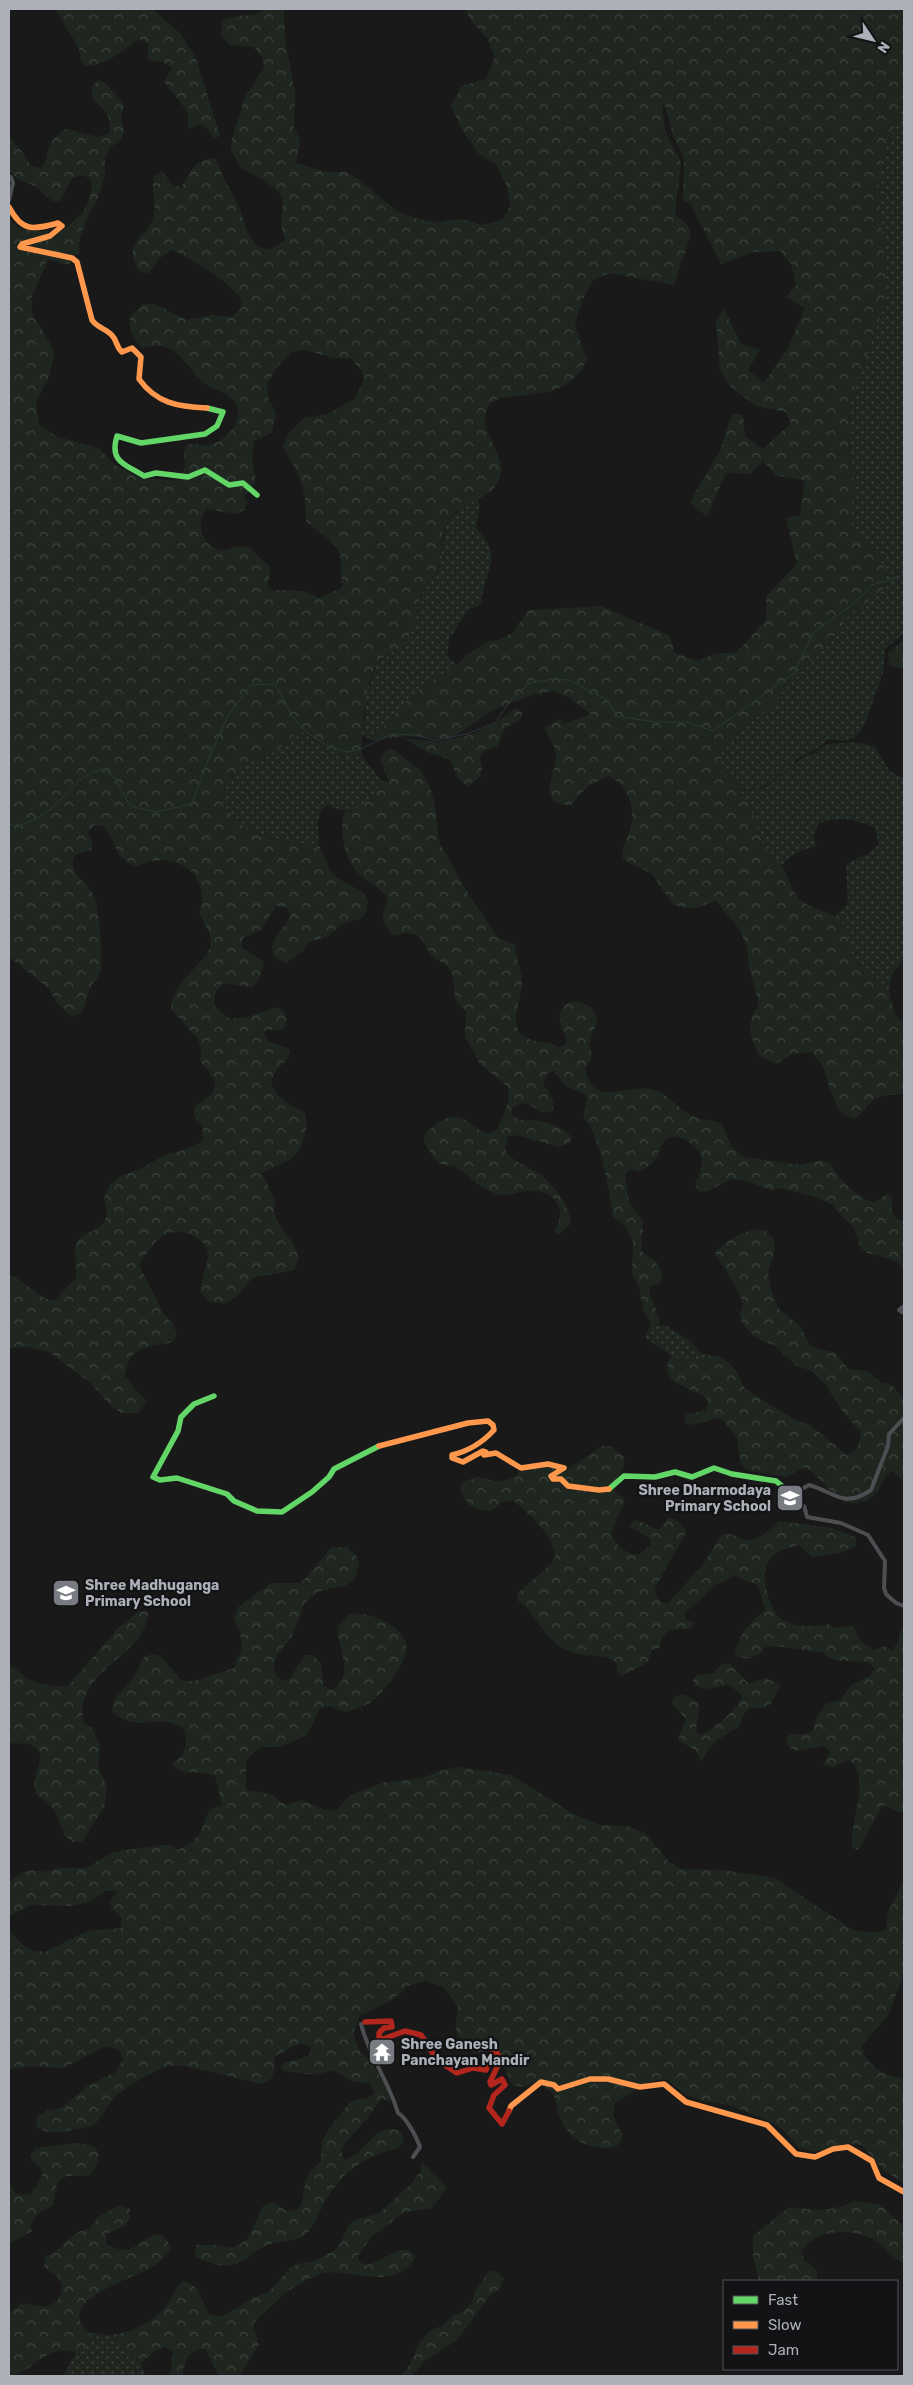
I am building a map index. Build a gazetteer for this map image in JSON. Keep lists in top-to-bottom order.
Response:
{
  "places": {
    "school or university": ["Shree Dharmodaya Primary School", "Shree Madhuganga Primary School"],
    "temple": ["Shree Ganesh Panchayan Mandir"]
  },
  "legend": ["Fast", "Slow", "Jam"],
  "north": "bottom right"
}
